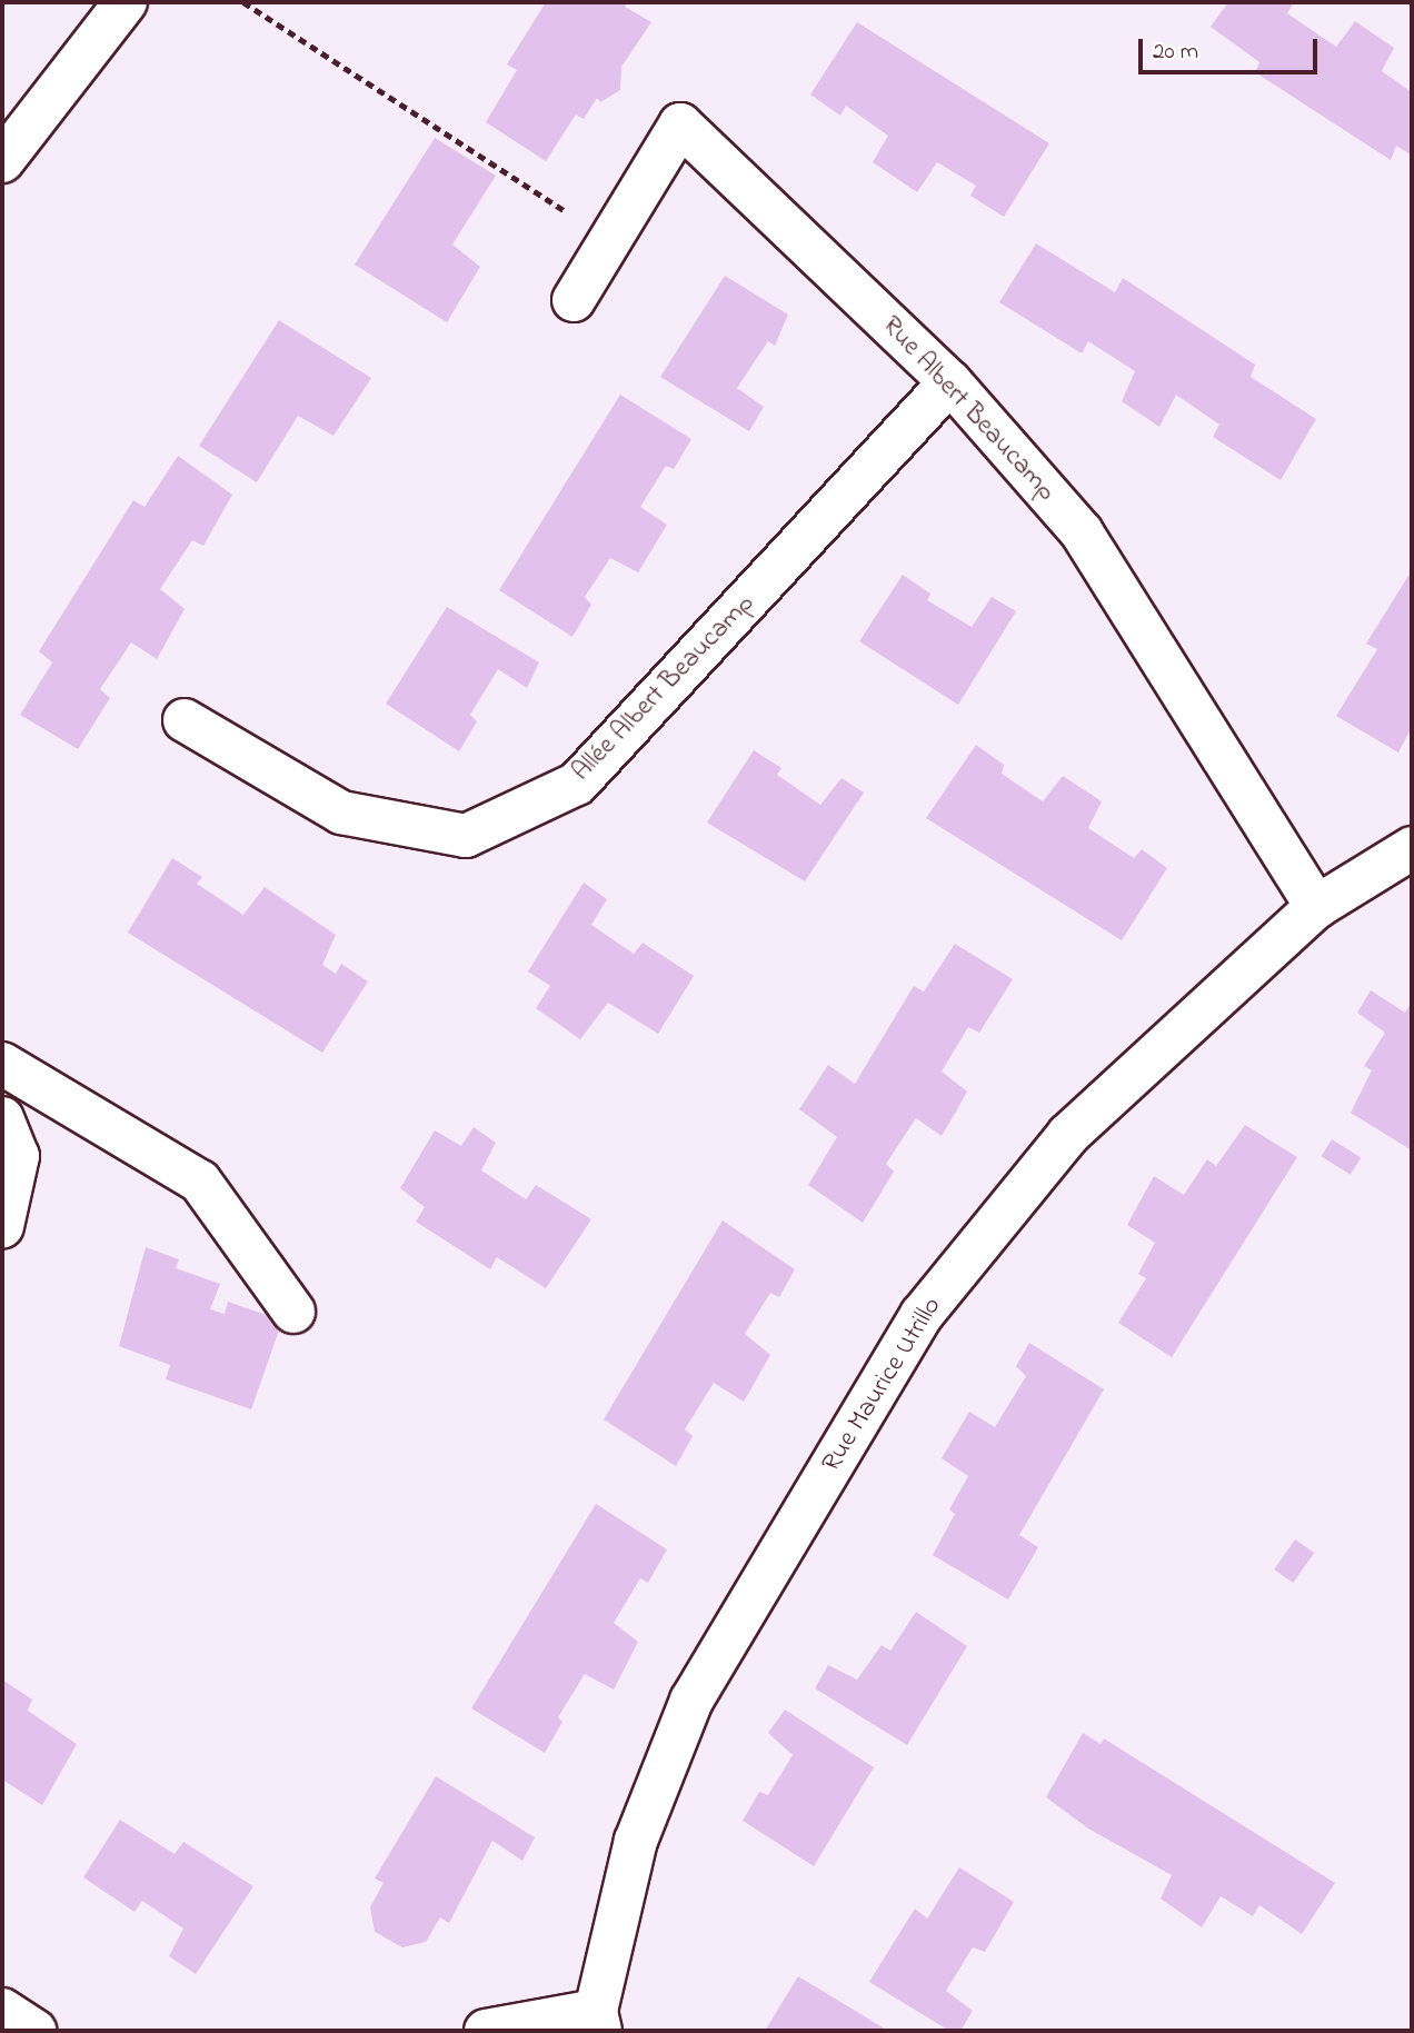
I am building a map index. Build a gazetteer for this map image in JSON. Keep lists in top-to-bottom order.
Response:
{
  "streets": {
    "street": ["Rue Albert Beaucamp", "Allée Albert Beaucamp", "Rue Maurice Utrillo"]
  },
  "crossings": [
    ["Rue Albert Beaucamp", "Allée Albert Beaucamp"],
    ["Rue Albert Beaucamp", "Rue Maurice Utrillo"]
  ],
  "scale_bar": "20 m"
}
